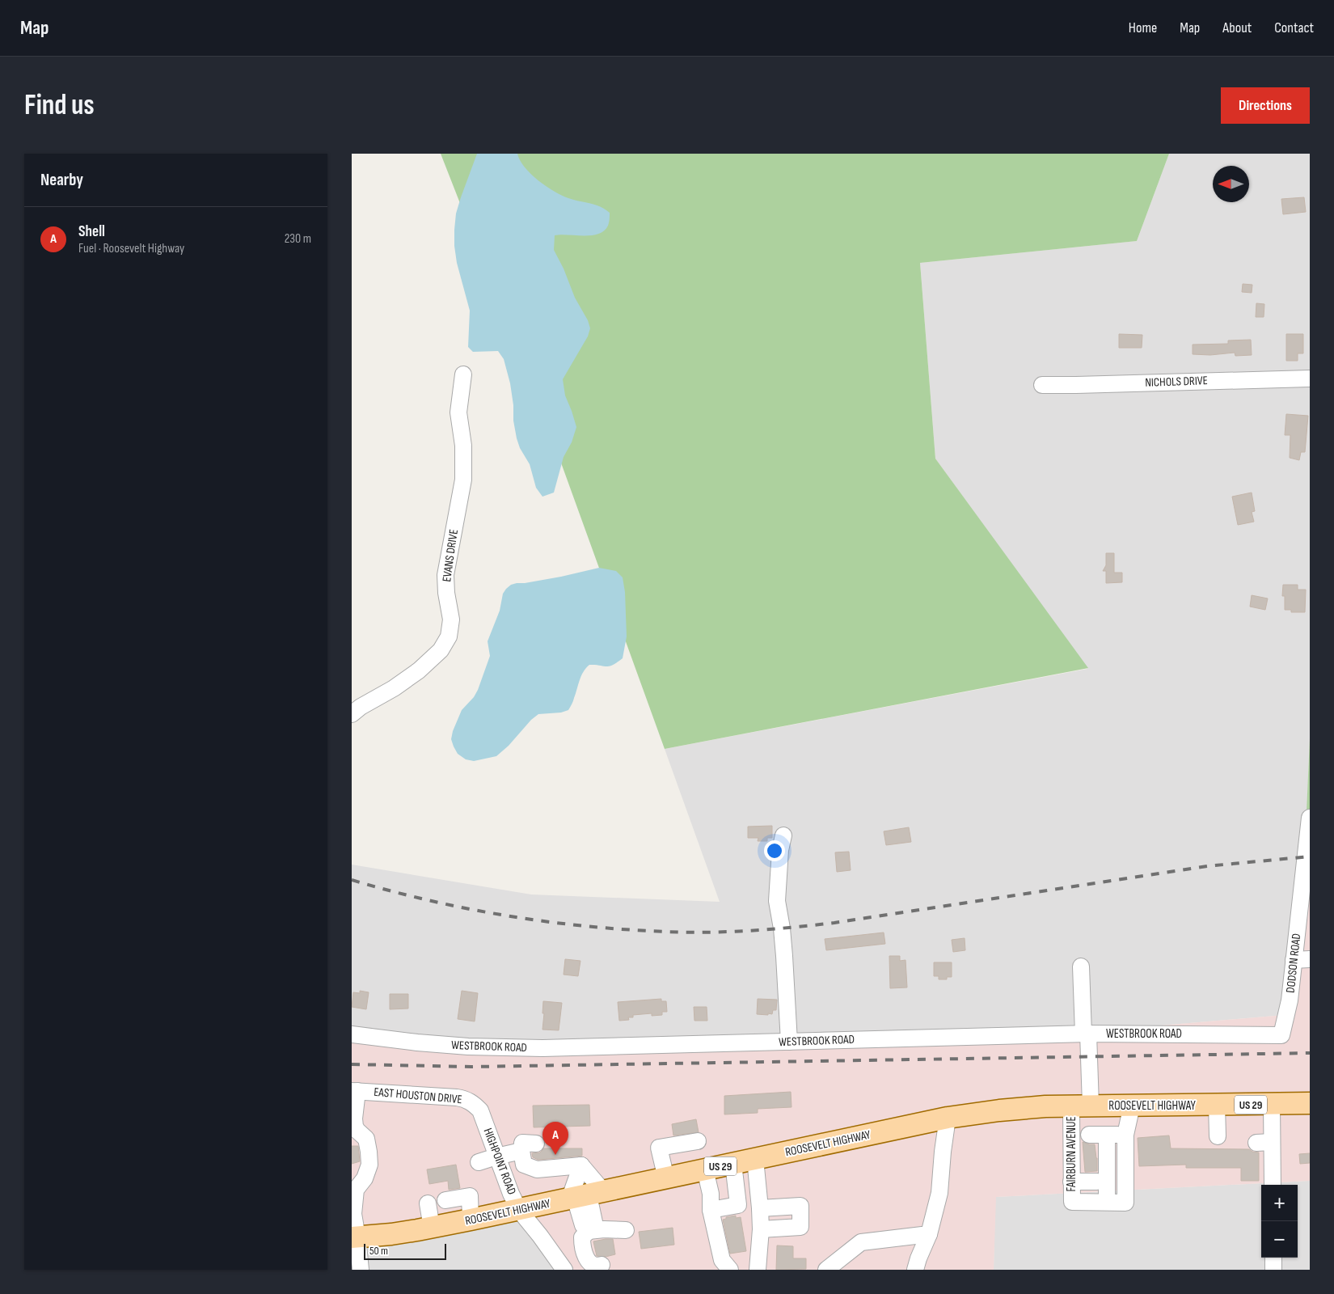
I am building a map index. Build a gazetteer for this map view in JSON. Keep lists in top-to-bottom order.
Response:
{
  "streets": {
    "main road": ["US 29", "ROOSEVELT HIGHWAY"],
    "street": [
      "NICHOLS DRIVE",
      "EVANS DRIVE",
      "DODSON ROAD",
      "WESTBROOK ROAD",
      "EAST HOUSTON DRIVE",
      "FAIRBURN AVENUE",
      "HIGHPOINT ROAD"
    ]
  },
  "crossings": [
    ["DODSON ROAD", "WESTBROOK ROAD"],
    ["WESTBROOK ROAD", "FAIRBURN AVENUE"],
    ["EAST HOUSTON DRIVE", "HIGHPOINT ROAD"],
    ["ROOSEVELT HIGHWAY", "FAIRBURN AVENUE"],
    ["ROOSEVELT HIGHWAY", "HIGHPOINT ROAD"]
  ],
  "scale_bar": "50 m",
  "north": "left",
  "page": {
    "header": "Map",
    "nav": [
      "Home",
      "Map",
      "About",
      "Contact"
    ],
    "buttons": "Directions",
    "title": "Find us",
    "heading": "Nearby",
    "list": [
      {
        "mark": "A",
        "name": "Shell",
        "note": "Fuel · Roosevelt Highway",
        "value": "230 m"
      }
    ],
    "pins": "A",
    "map_buttons": ["+", "−"],
    "scale": "50 m"
  }
}
